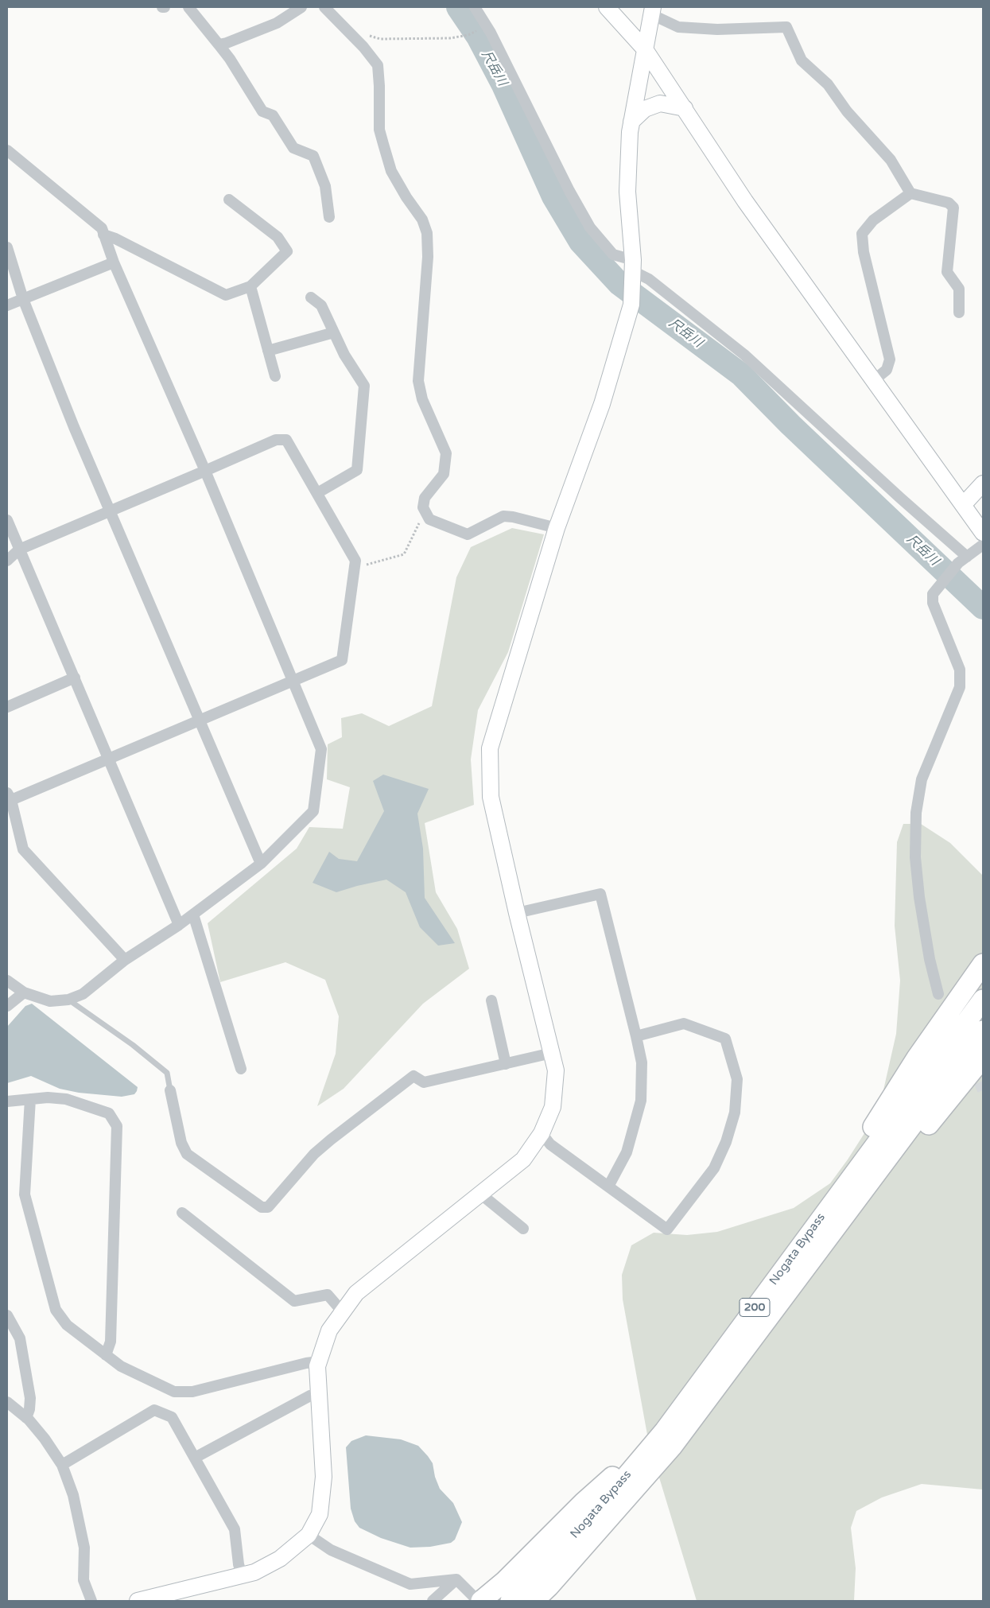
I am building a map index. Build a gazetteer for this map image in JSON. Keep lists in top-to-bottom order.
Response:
{
  "streets": {
    "highway": ["Nogata Bypass", "200"]
  },
  "water": ["尺岳川"]
}
